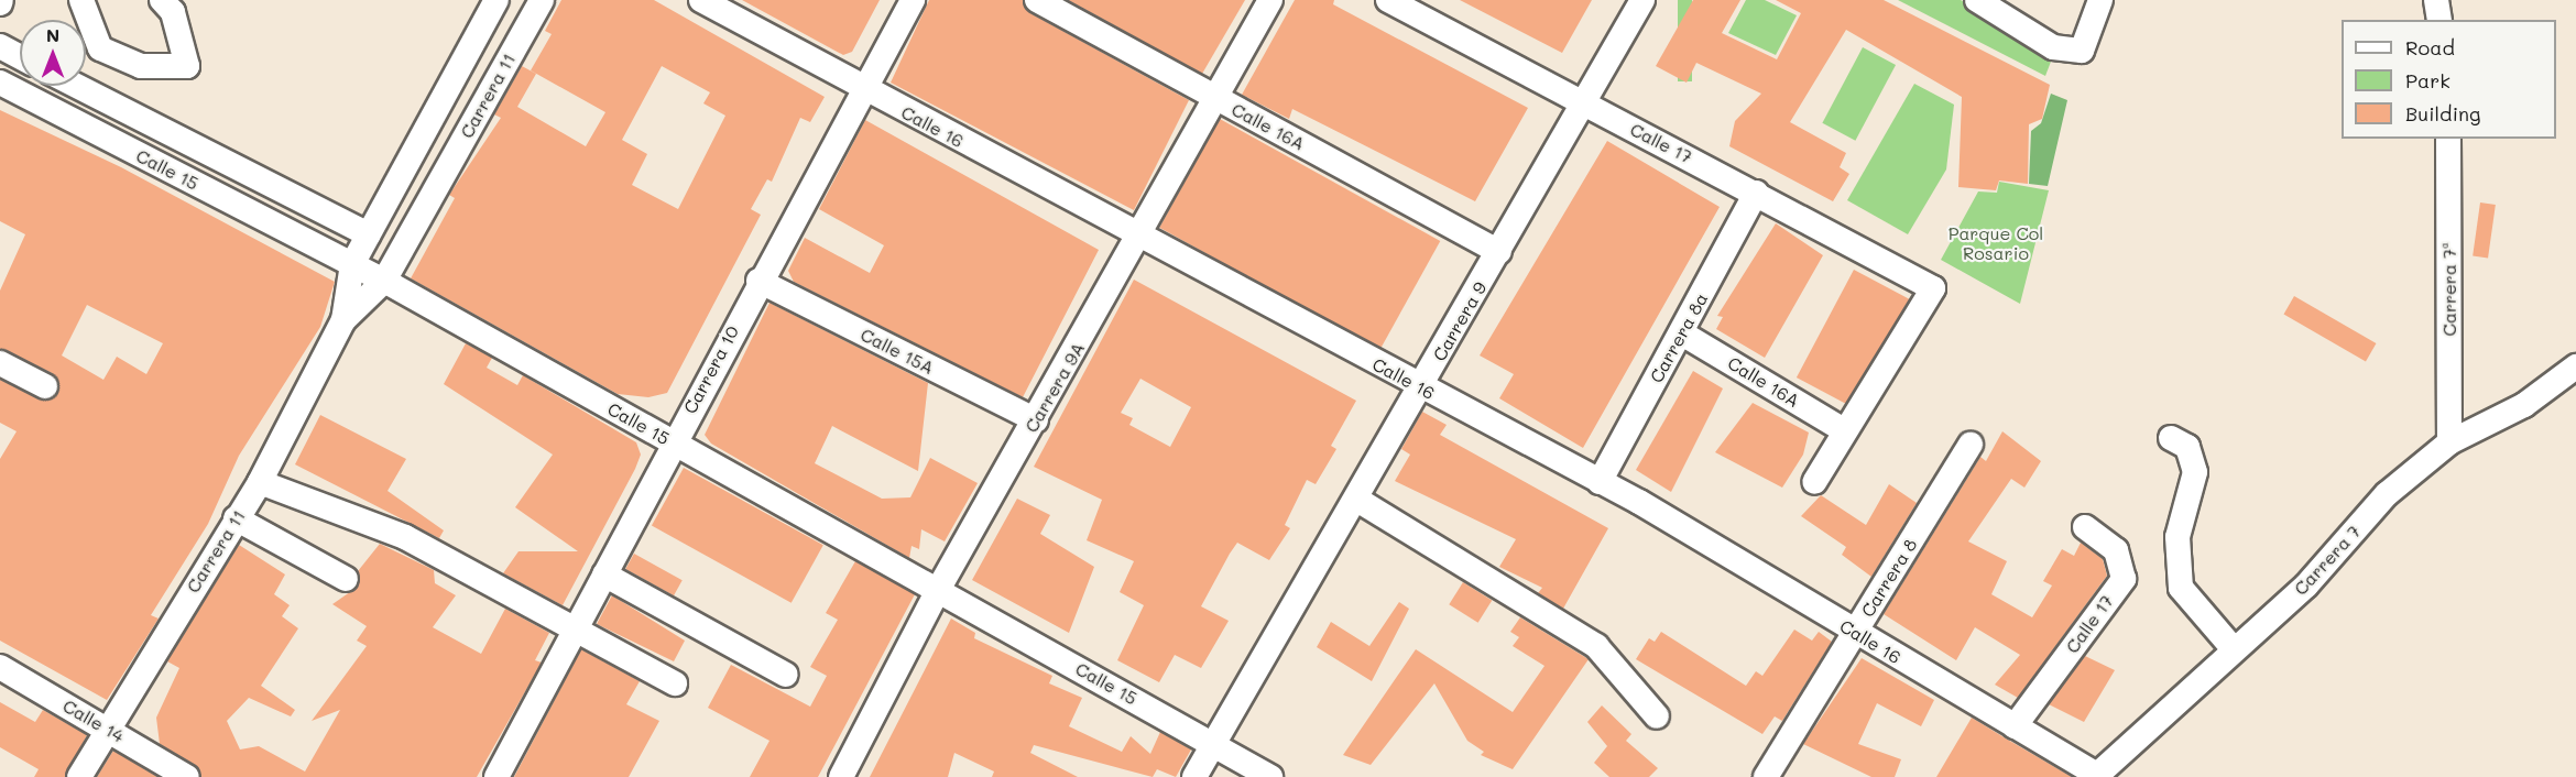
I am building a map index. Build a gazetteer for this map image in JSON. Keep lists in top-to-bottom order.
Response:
{
  "streets": {
    "street": [
      "Carrera 11",
      "Calle 16",
      "Calle 16A",
      "Calle 17",
      "Calle 15",
      "Carrera 7ª",
      "Carrera 9",
      "Carrera 8a",
      "Calle 15A",
      "Carrera 10",
      "Carrera 9A",
      "Carrera 7",
      "Carrera 8",
      "Calle 14"
    ]
  },
  "crossings": [
    ["Carrera 11", "Calle 15"],
    ["Carrera 11", "Calle 14"],
    ["Calle 16", "Calle 17"],
    ["Calle 16", "Carrera 9"],
    ["Calle 16", "Carrera 8a"],
    ["Calle 16", "Carrera 10"],
    ["Calle 16", "Carrera 9A"],
    ["Calle 16", "Carrera 7"],
    ["Calle 16", "Carrera 8"],
    ["Calle 16A", "Calle 17"],
    ["Calle 16A", "Carrera 9"],
    ["Calle 16A", "Carrera 8a"],
    ["Calle 16A", "Carrera 9A"],
    ["Calle 17", "Carrera 9"],
    ["Calle 17", "Carrera 8a"],
    ["Calle 15", "Carrera 9"],
    ["Calle 15", "Carrera 10"],
    ["Calle 15", "Carrera 9A"],
    ["Carrera 7ª", "Carrera 7"],
    ["Calle 15A", "Carrera 10"],
    ["Calle 15A", "Carrera 9A"]
  ],
  "parks": ["Parque Col Rosario"],
  "legend": ["Road", "Park", "Building"],
  "north": "top"
}
